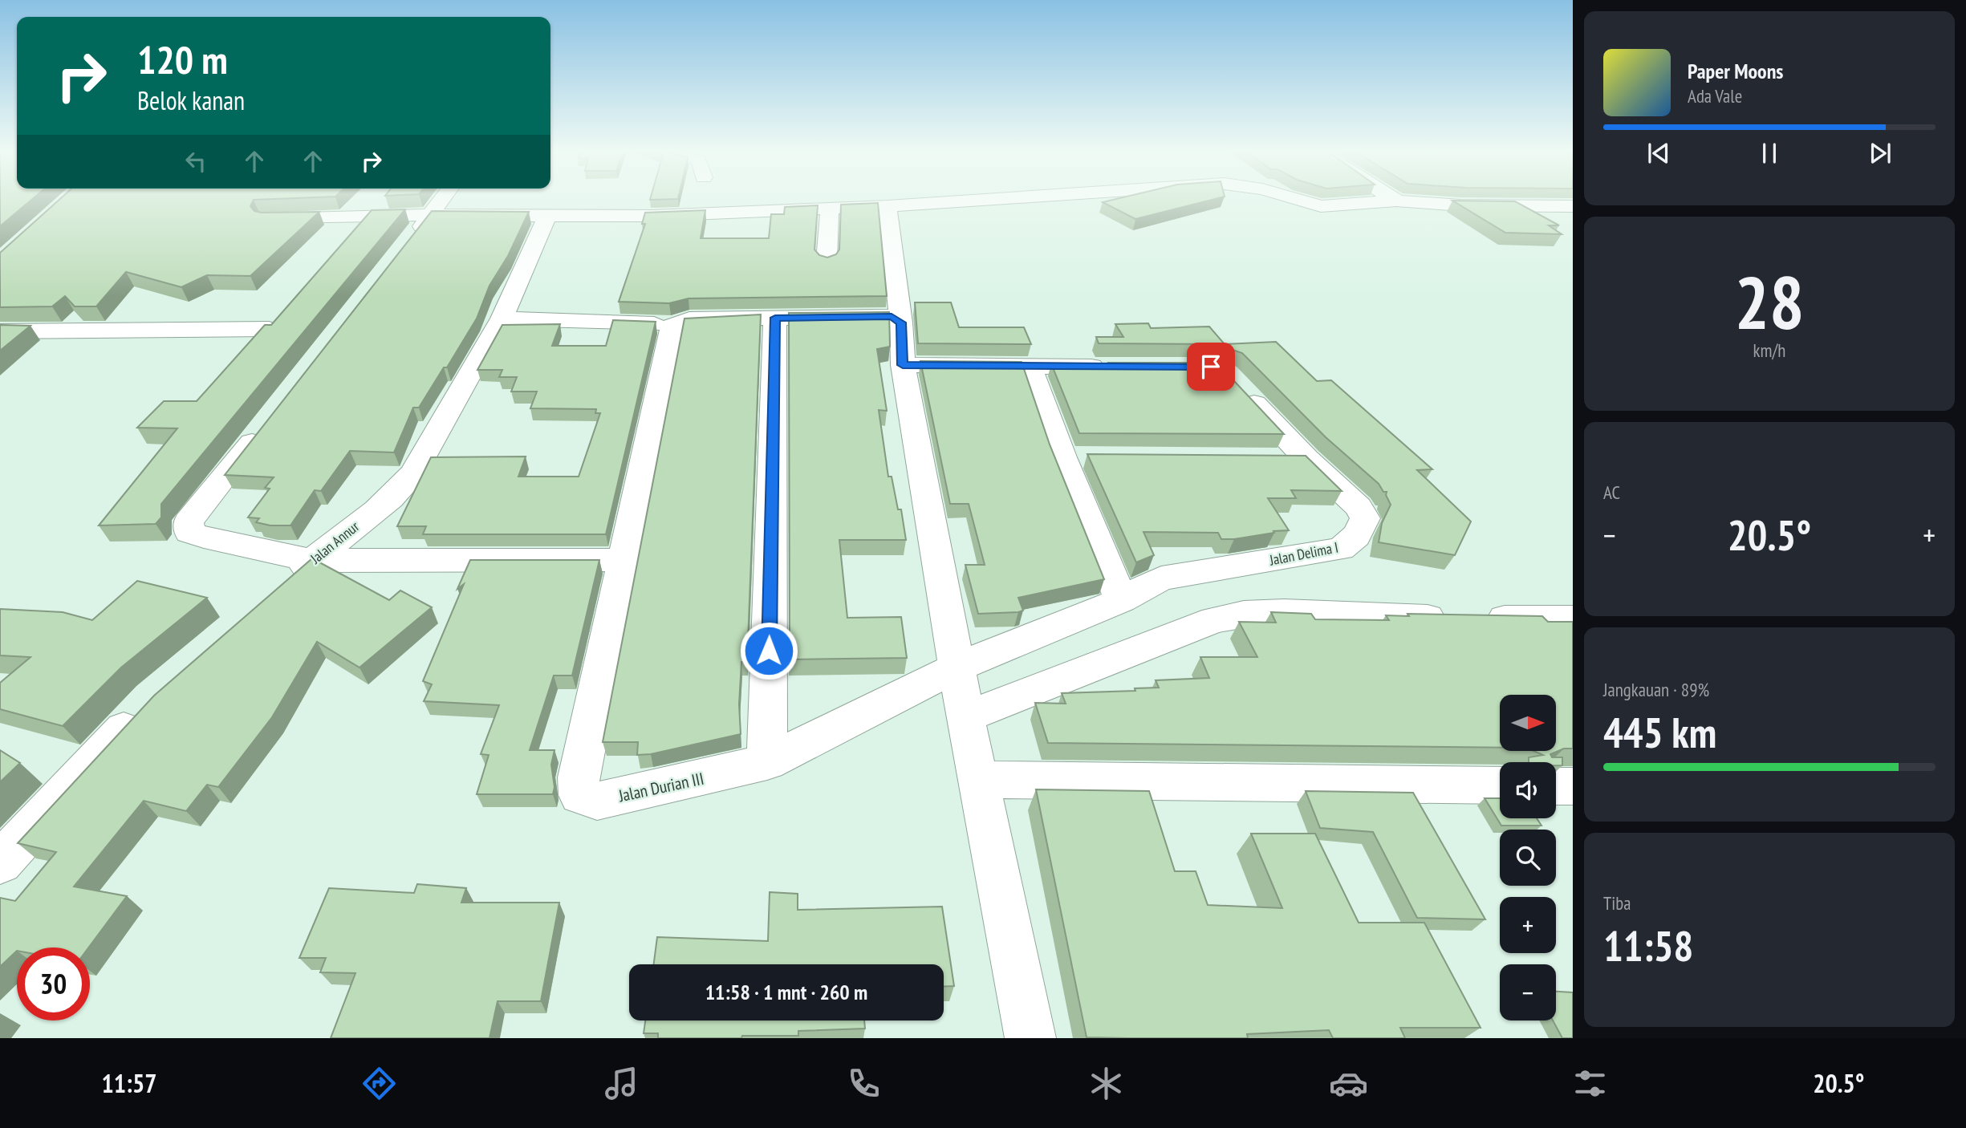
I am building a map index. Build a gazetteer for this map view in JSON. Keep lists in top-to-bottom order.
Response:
{
  "streets": {
    "street": ["Jalan Annur", "Jalan Delima I", "Jalan Durian III"]
  },
  "crossings": [
    ["Jalan Delima I", "Jalan Durian III"]
  ],
  "north": "right",
  "page": {
    "turn": ["120 m", "Belok kanan"],
    "song": ["Paper Moons", "Ada Vale"],
    "tile": [
      ["28", "km/h"],
      "AC",
      ["Jangkauan · 89%", "445 km"],
      ["Tiba", "11:58"]
    ],
    "heat": ["−", "20.5°", "+"],
    "map_buttons": ["+", "−"],
    "limit": "30",
    "trip": "11:58 · 1 mnt · 260 m",
    "tabs": ["11:57", "20.5°"]
  }
}
